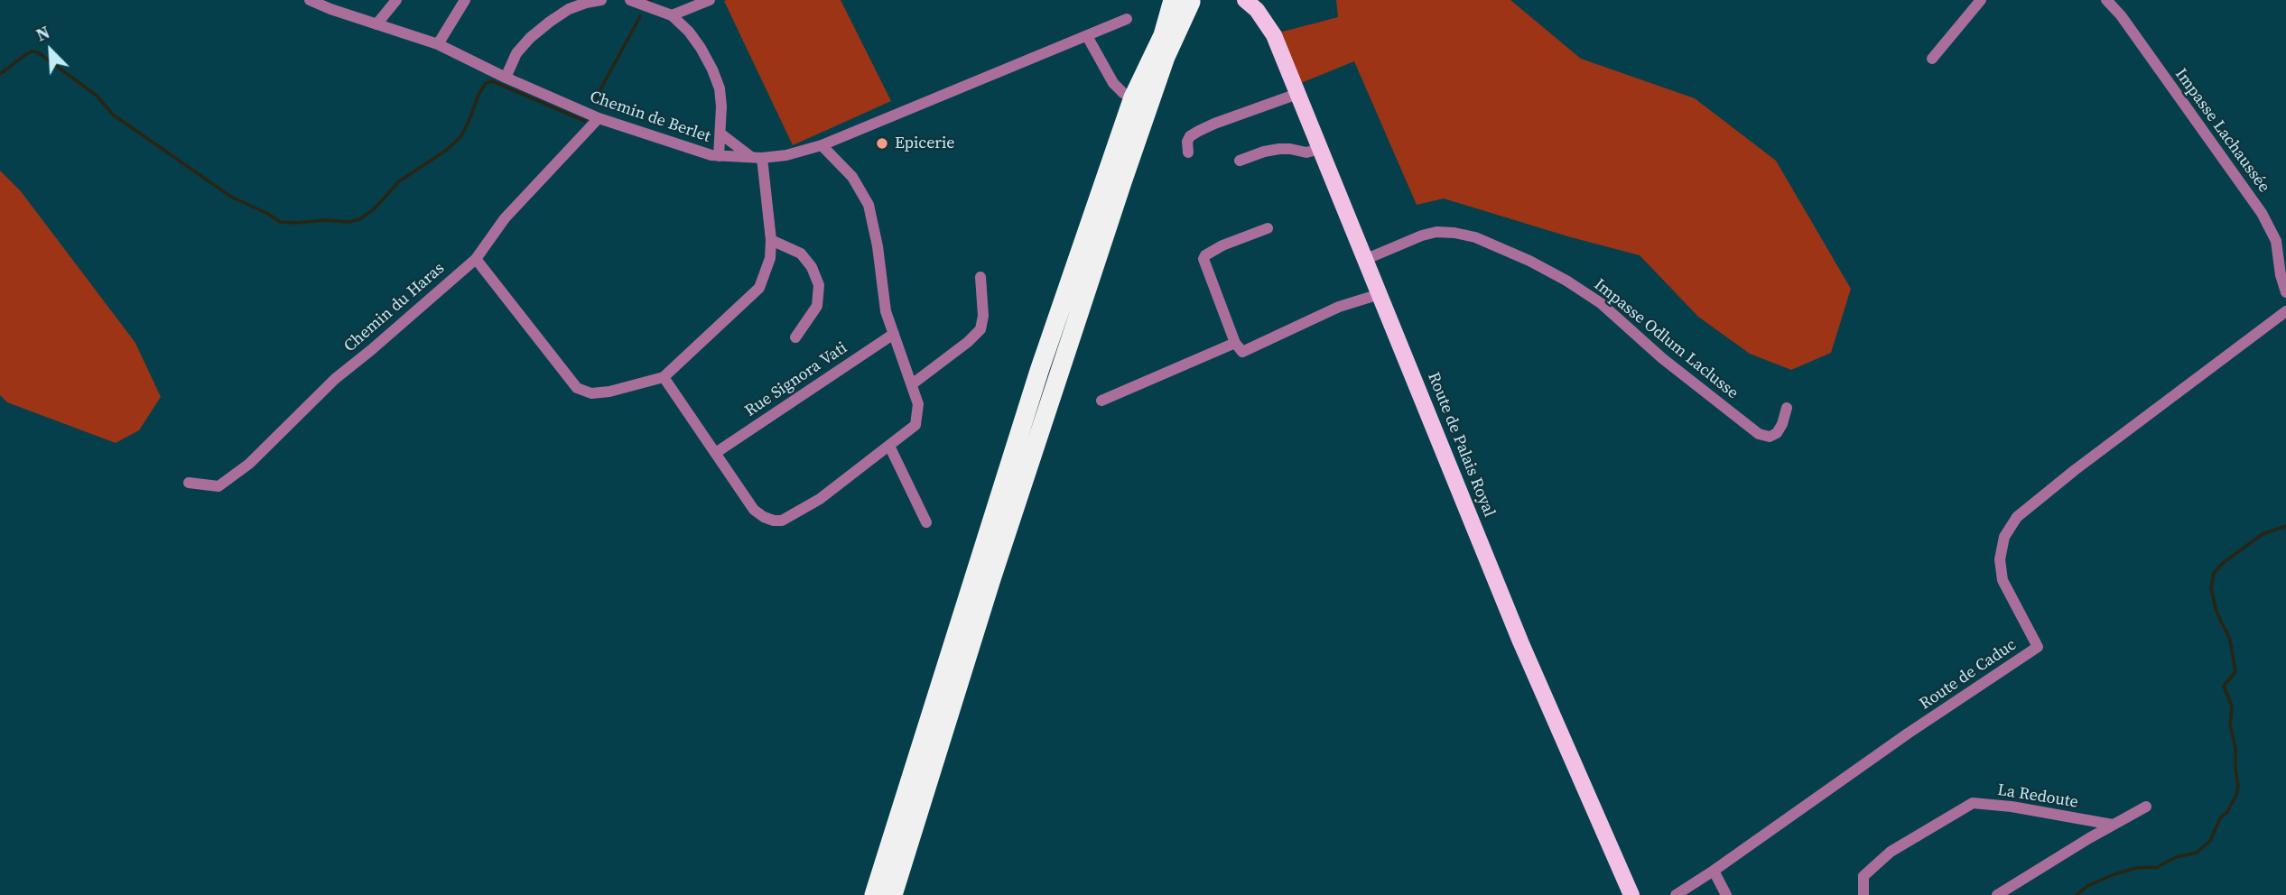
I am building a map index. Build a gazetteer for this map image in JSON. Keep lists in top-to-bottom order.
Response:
{
  "streets": {
    "main road": ["Route de Palais Royal"],
    "street": [
      "Chemin de Berlet",
      "Impasse Lachaussée",
      "Chemin du Haras",
      "Impasse Odlum Laclusse",
      "Rue Signora Vati",
      "Route de Caduc",
      "La Redoute"
    ]
  },
  "crossings": [
    ["Chemin de Berlet", "Chemin du Haras"],
    ["Impasse Odlum Laclusse", "Route de Palais Royal"]
  ],
  "places": ["Epicerie"],
  "north": "top left"
}
